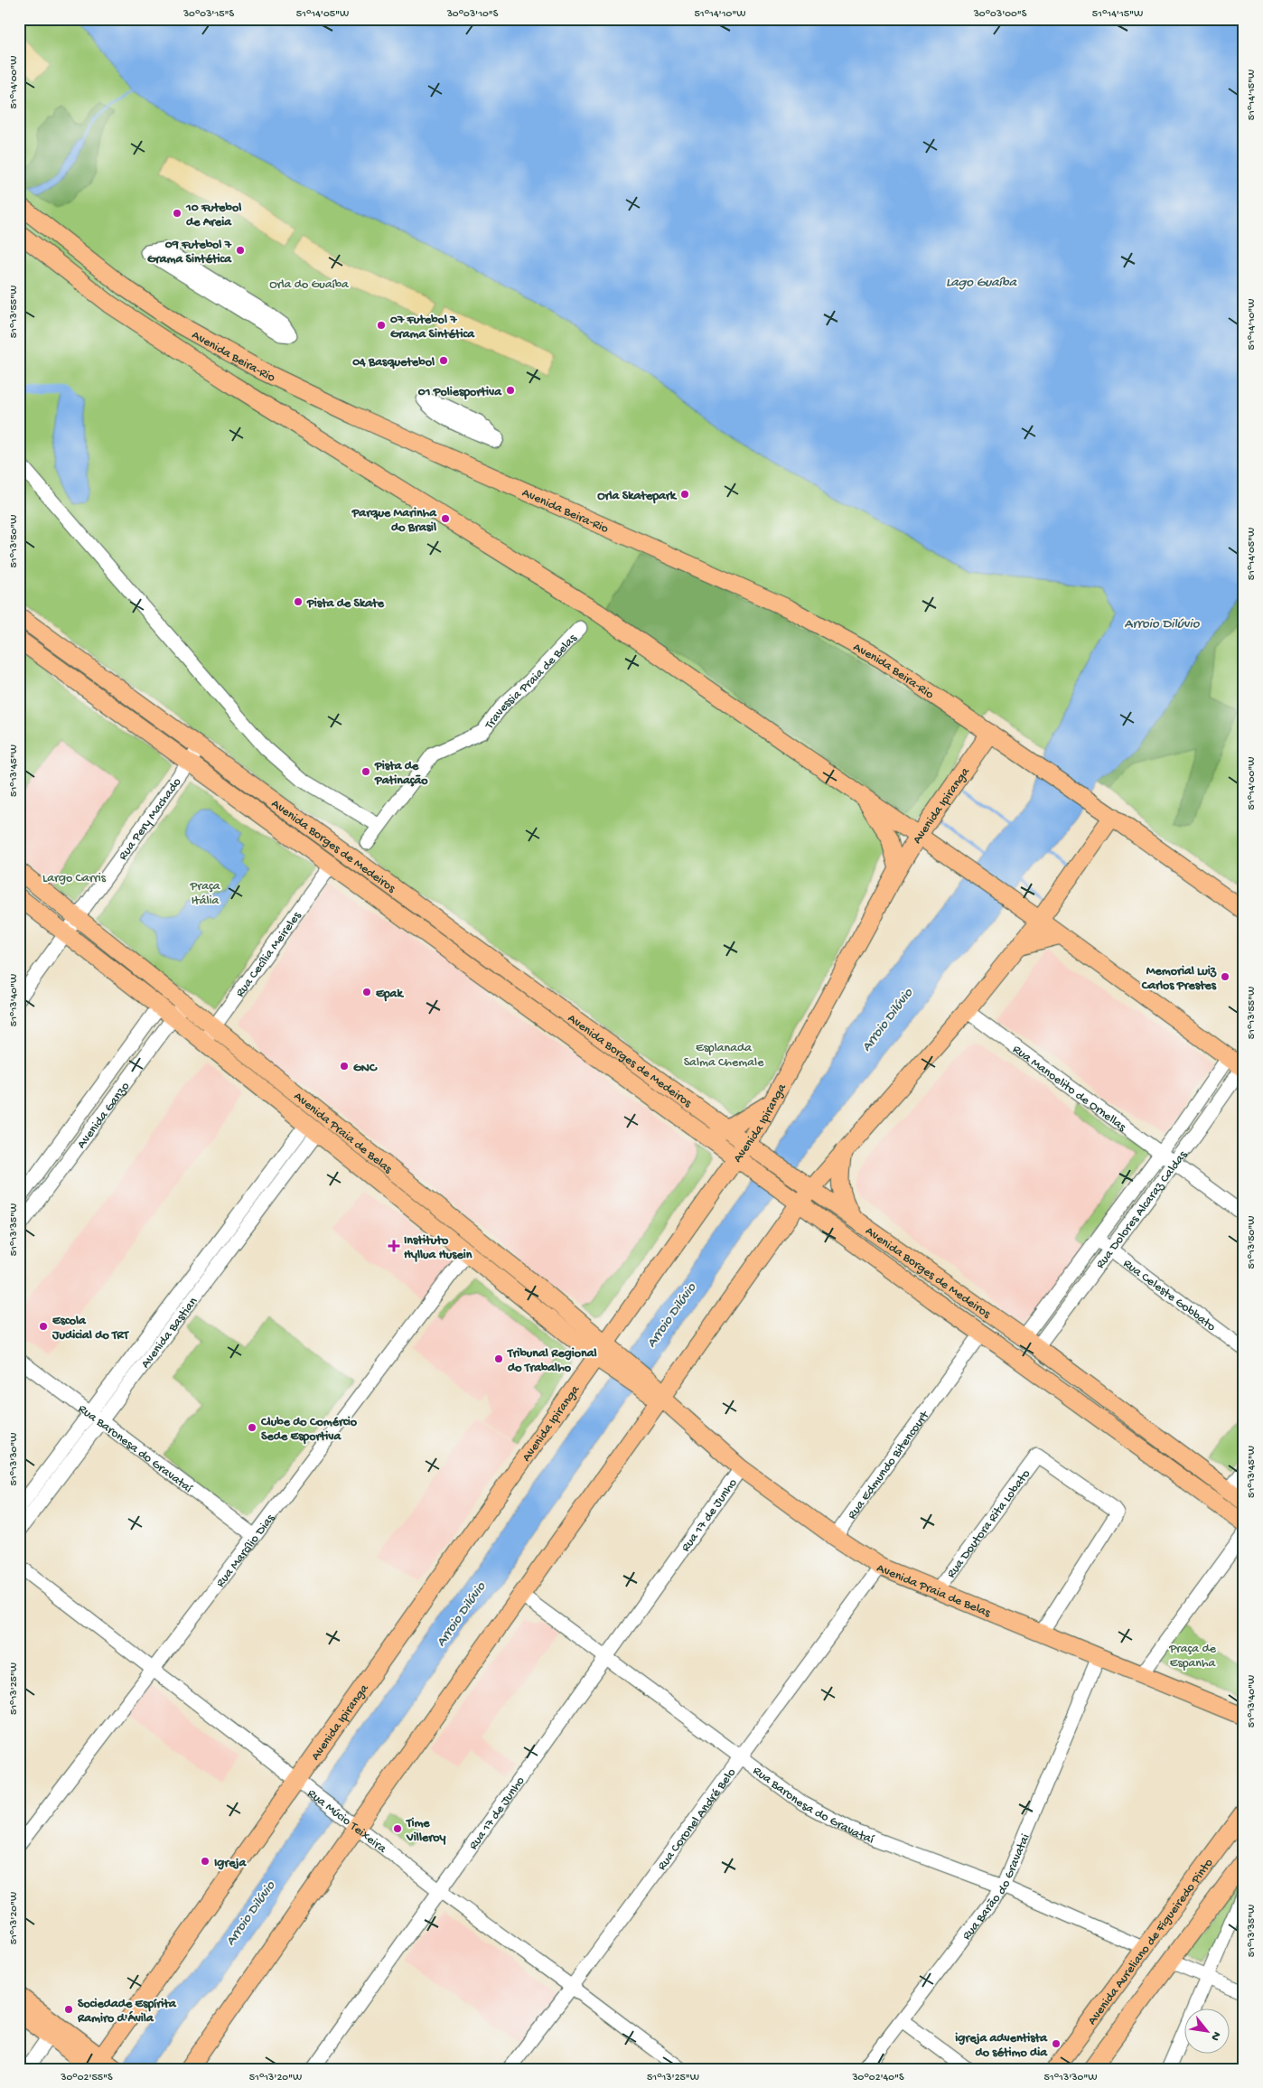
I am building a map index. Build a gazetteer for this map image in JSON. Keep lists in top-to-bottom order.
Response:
{
  "streets": {
    "main road": [
      "Avenida Beira-Rio",
      "Avenida Ipiranga",
      "Avenida Borges de Medeiros",
      "Avenida Praia de Belas",
      "Avenida Aureliano de Figueiredo Pinto"
    ],
    "street": [
      "Travessia Praia de Belas",
      "Rua Pery Machado",
      "Rua Cecília Meireles",
      "Rua Manoelito de Ornellas",
      "Avenida Ganzo",
      "Rua Dolores Alcaraz Caldas",
      "Rua Celeste Gobbato",
      "Avenida Bastian",
      "Rua Baronesa do Gravataí",
      "Rua Edmundo Bitencourt",
      "Rua 17 de Junho",
      "Rua Doutora Rita Lobato",
      "Rua Marcílio Dias",
      "Rua Coronel André Belo",
      "Rua Múcio Teixeira",
      "Rua Barão do Gravatai"
    ]
  },
  "crossings": [
    ["Avenida Beira-Rio", "Travessia Praia de Belas"],
    ["Avenida Beira-Rio", "Avenida Ipiranga"],
    ["Avenida Beira-Rio", "Rua Dolores Alcaraz Caldas"],
    ["Travessia Praia de Belas", "Avenida Borges de Medeiros"],
    ["Avenida Ipiranga", "Avenida Borges de Medeiros"],
    ["Avenida Ipiranga", "Avenida Praia de Belas"],
    ["Avenida Ipiranga", "Rua Múcio Teixeira"],
    ["Rua Pery Machado", "Avenida Borges de Medeiros"],
    ["Rua Pery Machado", "Avenida Praia de Belas"],
    ["Avenida Borges de Medeiros", "Rua Cecília Meireles"],
    ["Avenida Borges de Medeiros", "Rua Dolores Alcaraz Caldas"],
    ["Avenida Borges de Medeiros", "Rua Edmundo Bitencourt"],
    ["Rua Cecília Meireles", "Avenida Praia de Belas"],
    ["Rua Manoelito de Ornellas", "Rua Dolores Alcaraz Caldas"],
    ["Avenida Ganzo", "Avenida Praia de Belas"],
    ["Avenida Praia de Belas", "Avenida Bastian"],
    ["Avenida Praia de Belas", "Rua Edmundo Bitencourt"],
    ["Avenida Praia de Belas", "Rua 17 de Junho"],
    ["Avenida Praia de Belas", "Rua Doutora Rita Lobato"],
    ["Avenida Praia de Belas", "Rua Marcílio Dias"],
    ["Avenida Praia de Belas", "Rua Coronel André Belo"],
    ["Avenida Praia de Belas", "Rua Barão do Gravatai"],
    ["Rua Dolores Alcaraz Caldas", "Rua Celeste Gobbato"],
    ["Avenida Bastian", "Rua Baronesa do Gravataí"],
    ["Rua Baronesa do Gravataí", "Rua 17 de Junho"],
    ["Rua Baronesa do Gravataí", "Rua Marcílio Dias"],
    ["Rua Baronesa do Gravataí", "Rua Coronel André Belo"],
    ["Rua Baronesa do Gravataí", "Rua Barão do Gravatai"],
    ["Rua Baronesa do Gravataí", "Avenida Aureliano de Figueiredo Pinto"],
    ["Rua 17 de Junho", "Rua Múcio Teixeira"],
    ["Rua Marcílio Dias", "Rua Múcio Teixeira"],
    ["Rua Coronel André Belo", "Rua Múcio Teixeira"]
  ],
  "water": ["Lago Guaíba", "Arroio Dilúvio"],
  "parks": [
    "Orla do Guaíba",
    "Largo Carris",
    "Praça Itália",
    "Esplanada Salma Chemale",
    "Praça de Espanha"
  ],
  "places": {
    "other": [
      "10 Futebol de Areia",
      "09 Futebol 7 Grama Sintética",
      "07 Futebol 7 Grama Sintética",
      "04 Basquetebol",
      "01 Poliesportiva",
      "Orla Skatepark",
      "Parque Marinha do Brasil",
      "Pista de Skate",
      "Pista de Patinação",
      "Memorial Luiz Carlos Prestes",
      "Epak",
      "GNC",
      "Escola Judicial do TRT",
      "Tribunal Regional do Trabalho",
      "Clube do Comércio Sede Esportiva",
      "Time Villeroy",
      "Igreja",
      "Sociedade Espírita Ramiro d'Ávila",
      "igreja adventista do sétimo dia"
    ],
    "health": ["Instituto Hyllua Husein"]
  },
  "north": "bottom right",
  "coordinates": [
    "30°03'15\"S",
    "51°14'05\"W",
    "30°03'10\"S",
    "51°14'10\"W",
    "30°03'00\"S",
    "51°14'15\"W",
    "51°14'00\"W",
    "51°13'55\"W",
    "51°13'50\"W",
    "51°13'45\"W",
    "51°13'40\"W",
    "51°13'35\"W",
    "51°13'30\"W",
    "51°13'25\"W",
    "51°13'20\"W",
    "30°02'55\"S",
    "30°02'40\"S"
  ]
}
